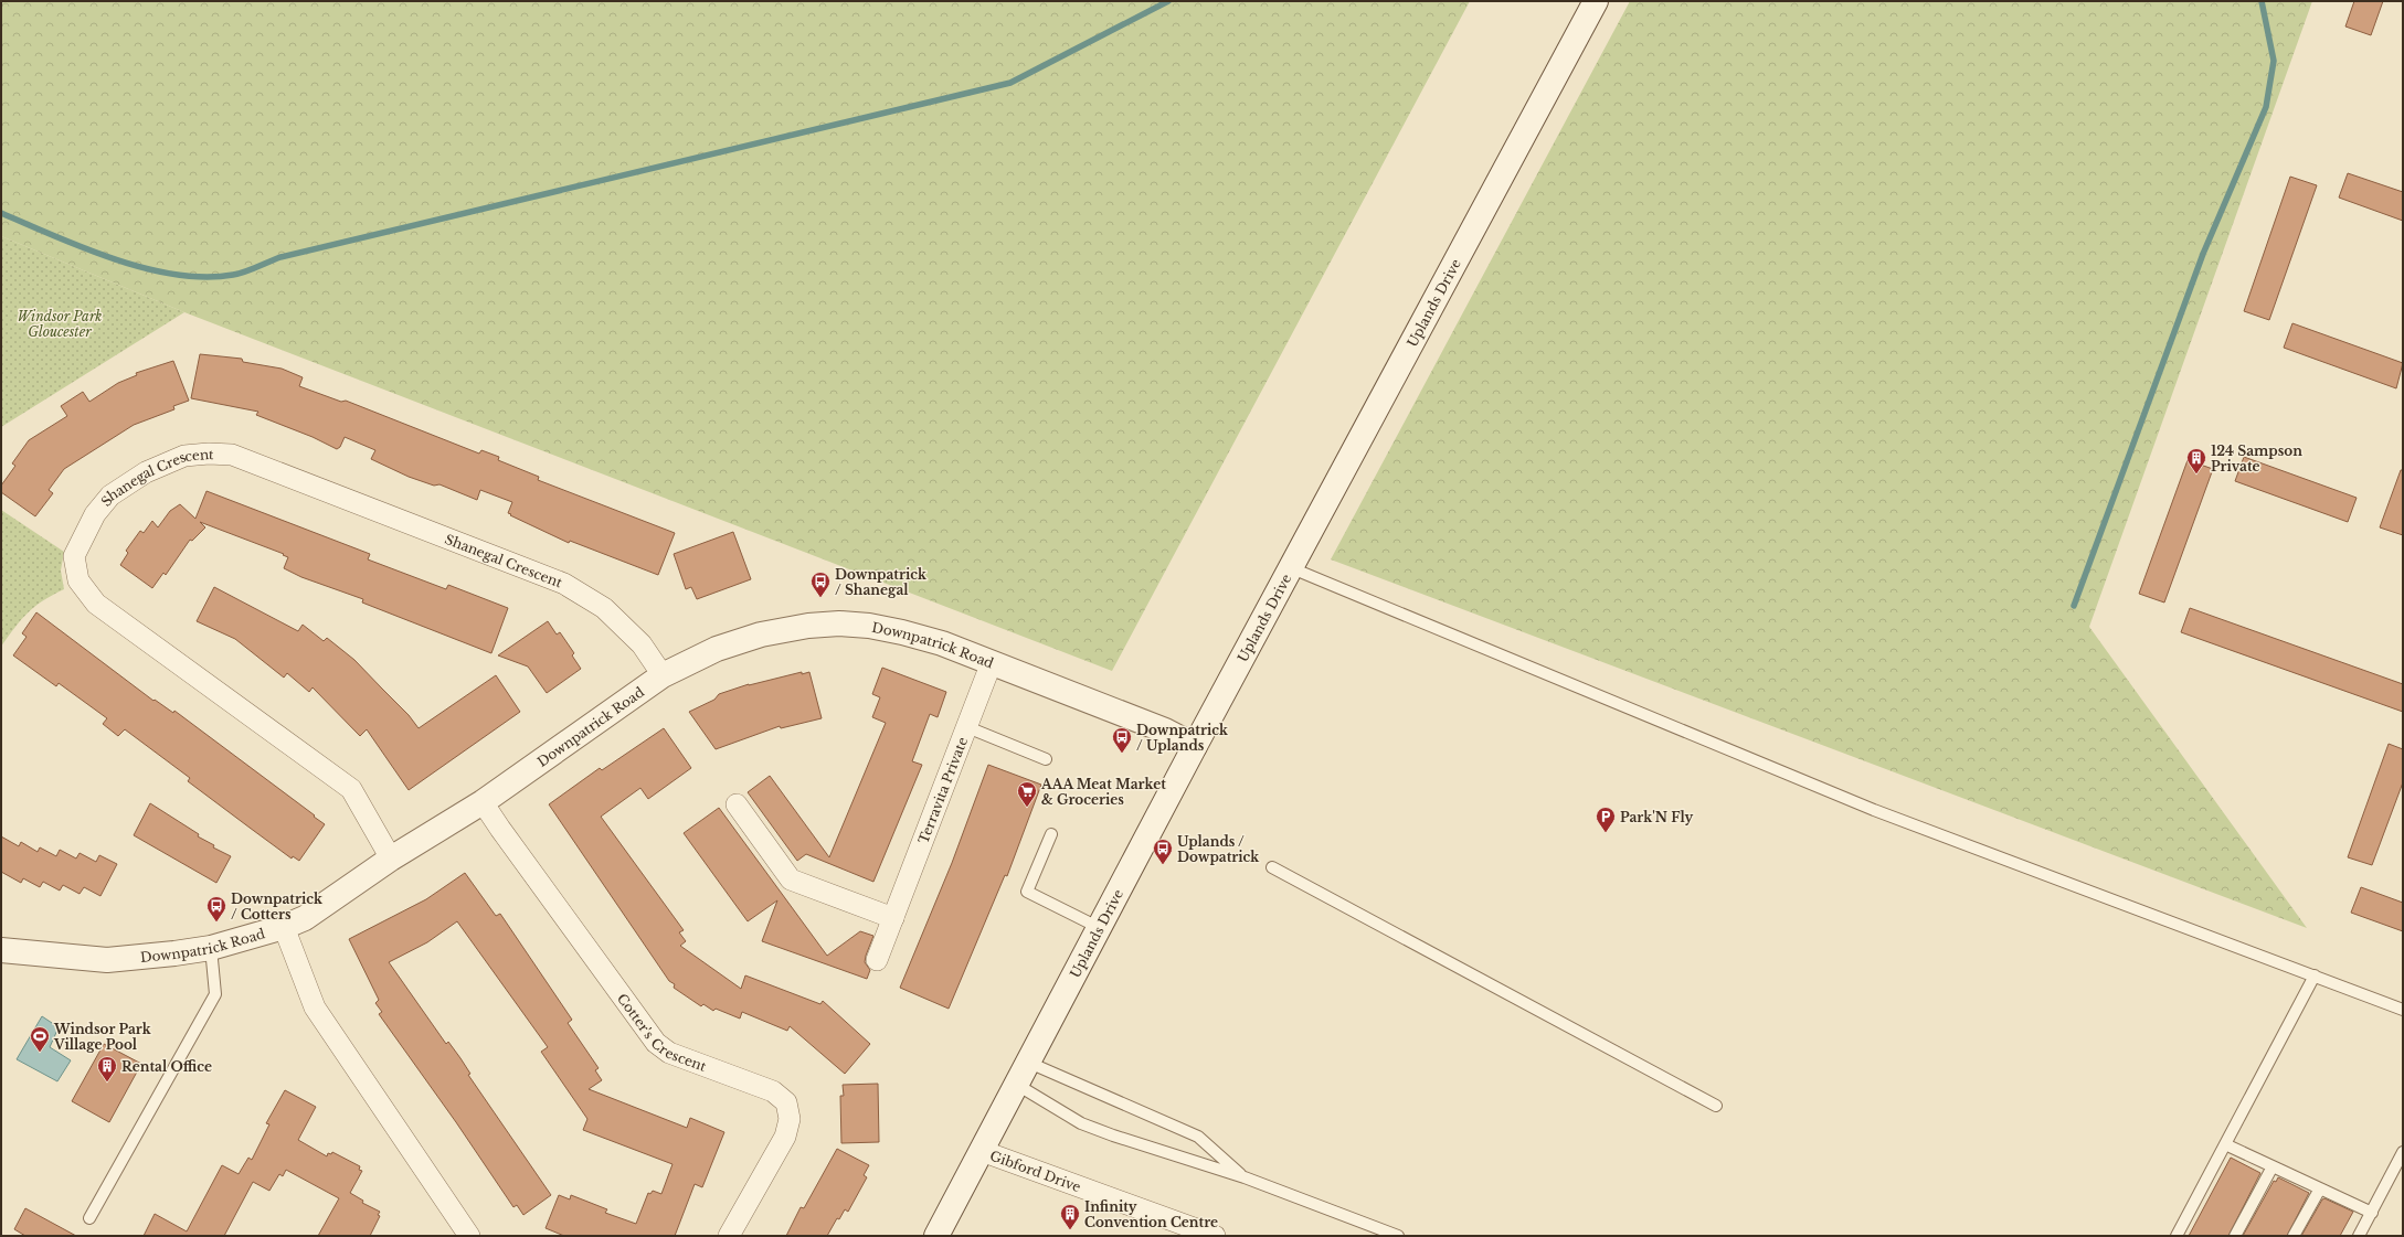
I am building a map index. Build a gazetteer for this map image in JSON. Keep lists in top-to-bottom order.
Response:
{
  "streets": {
    "main road": ["Uplands Drive", "Downpatrick Road"],
    "street": [
      "Shanegal Crescent",
      "Terravita Private",
      "Cotter's Crescent",
      "Gibford Drive"
    ]
  },
  "crossings": [
    ["Uplands Drive", "Downpatrick Road"],
    ["Uplands Drive", "Gibford Drive"],
    ["Shanegal Crescent", "Downpatrick Road"],
    ["Downpatrick Road", "Terravita Private"],
    ["Downpatrick Road", "Cotter's Crescent"]
  ],
  "parks": ["Windsor Park Gloucester"],
  "places": {
    "building": ["124 Sampson Private", "Rental Office", "Infinity Convention Centre"],
    "bus stop": [
      "Downpatrick / Shanegal",
      "Downpatrick / Uplands",
      "Uplands / Dowpatrick",
      "Downpatrick / Cotters"
    ],
    "supermarket": ["AAA Meat Market & Groceries"],
    "parking": ["Park'N Fly"],
    "sports": ["Windsor Park Village Pool"]
  }
}
